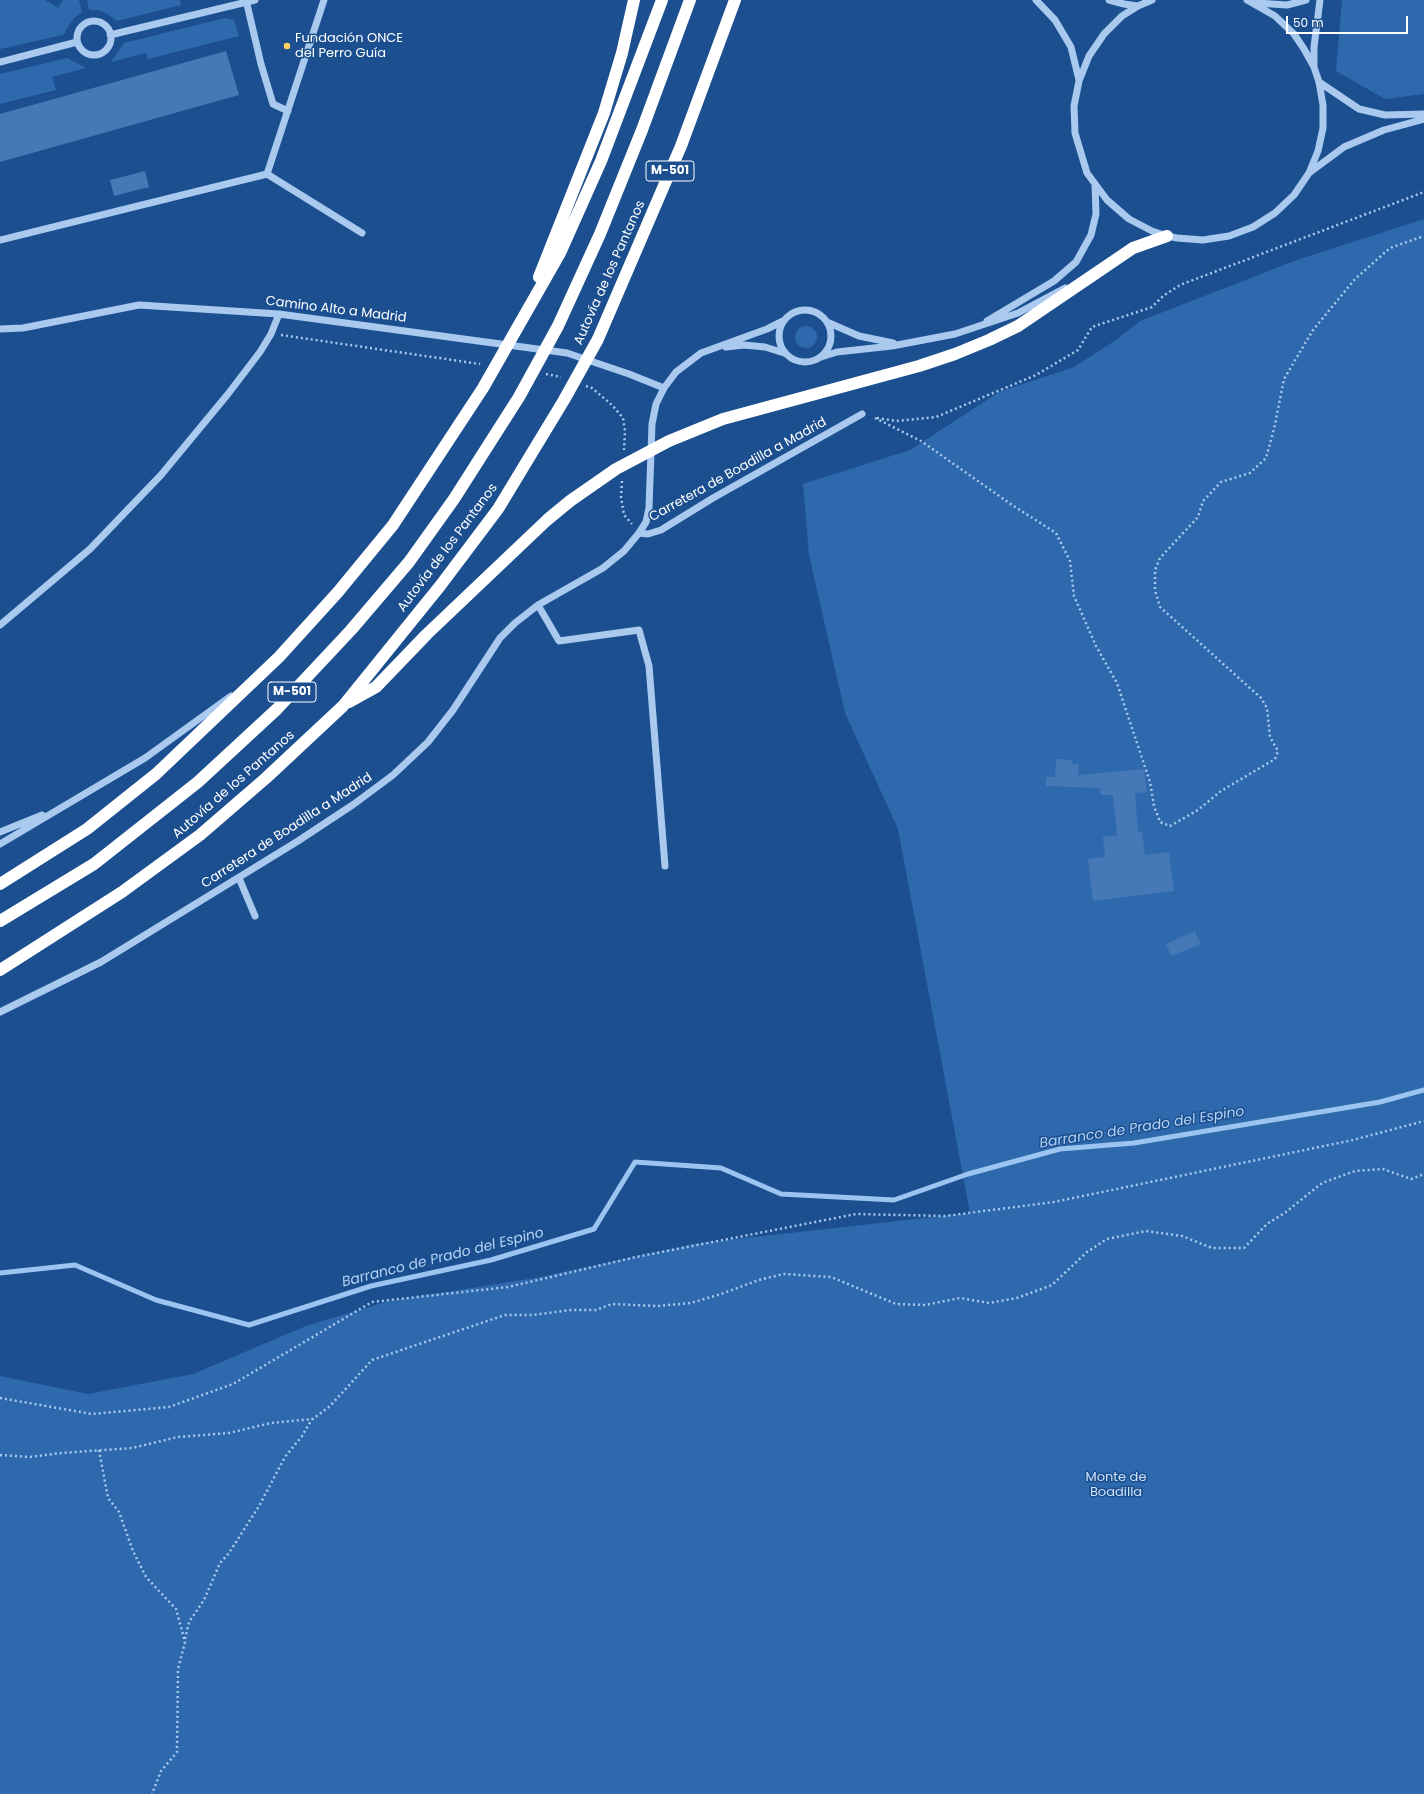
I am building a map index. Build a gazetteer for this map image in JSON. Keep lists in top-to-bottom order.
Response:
{
  "streets": {
    "highway": ["M-501", "Autovía de los Pantanos"],
    "street": ["Camino Alto a Madrid", "Carretera de Boadilla a Madrid"]
  },
  "water": ["Barranco de Prado del Espino"],
  "parks": ["Monte de Boadilla"],
  "places": ["Fundación ONCE del Perro Guía"],
  "scale_bar": "50 m"
}
